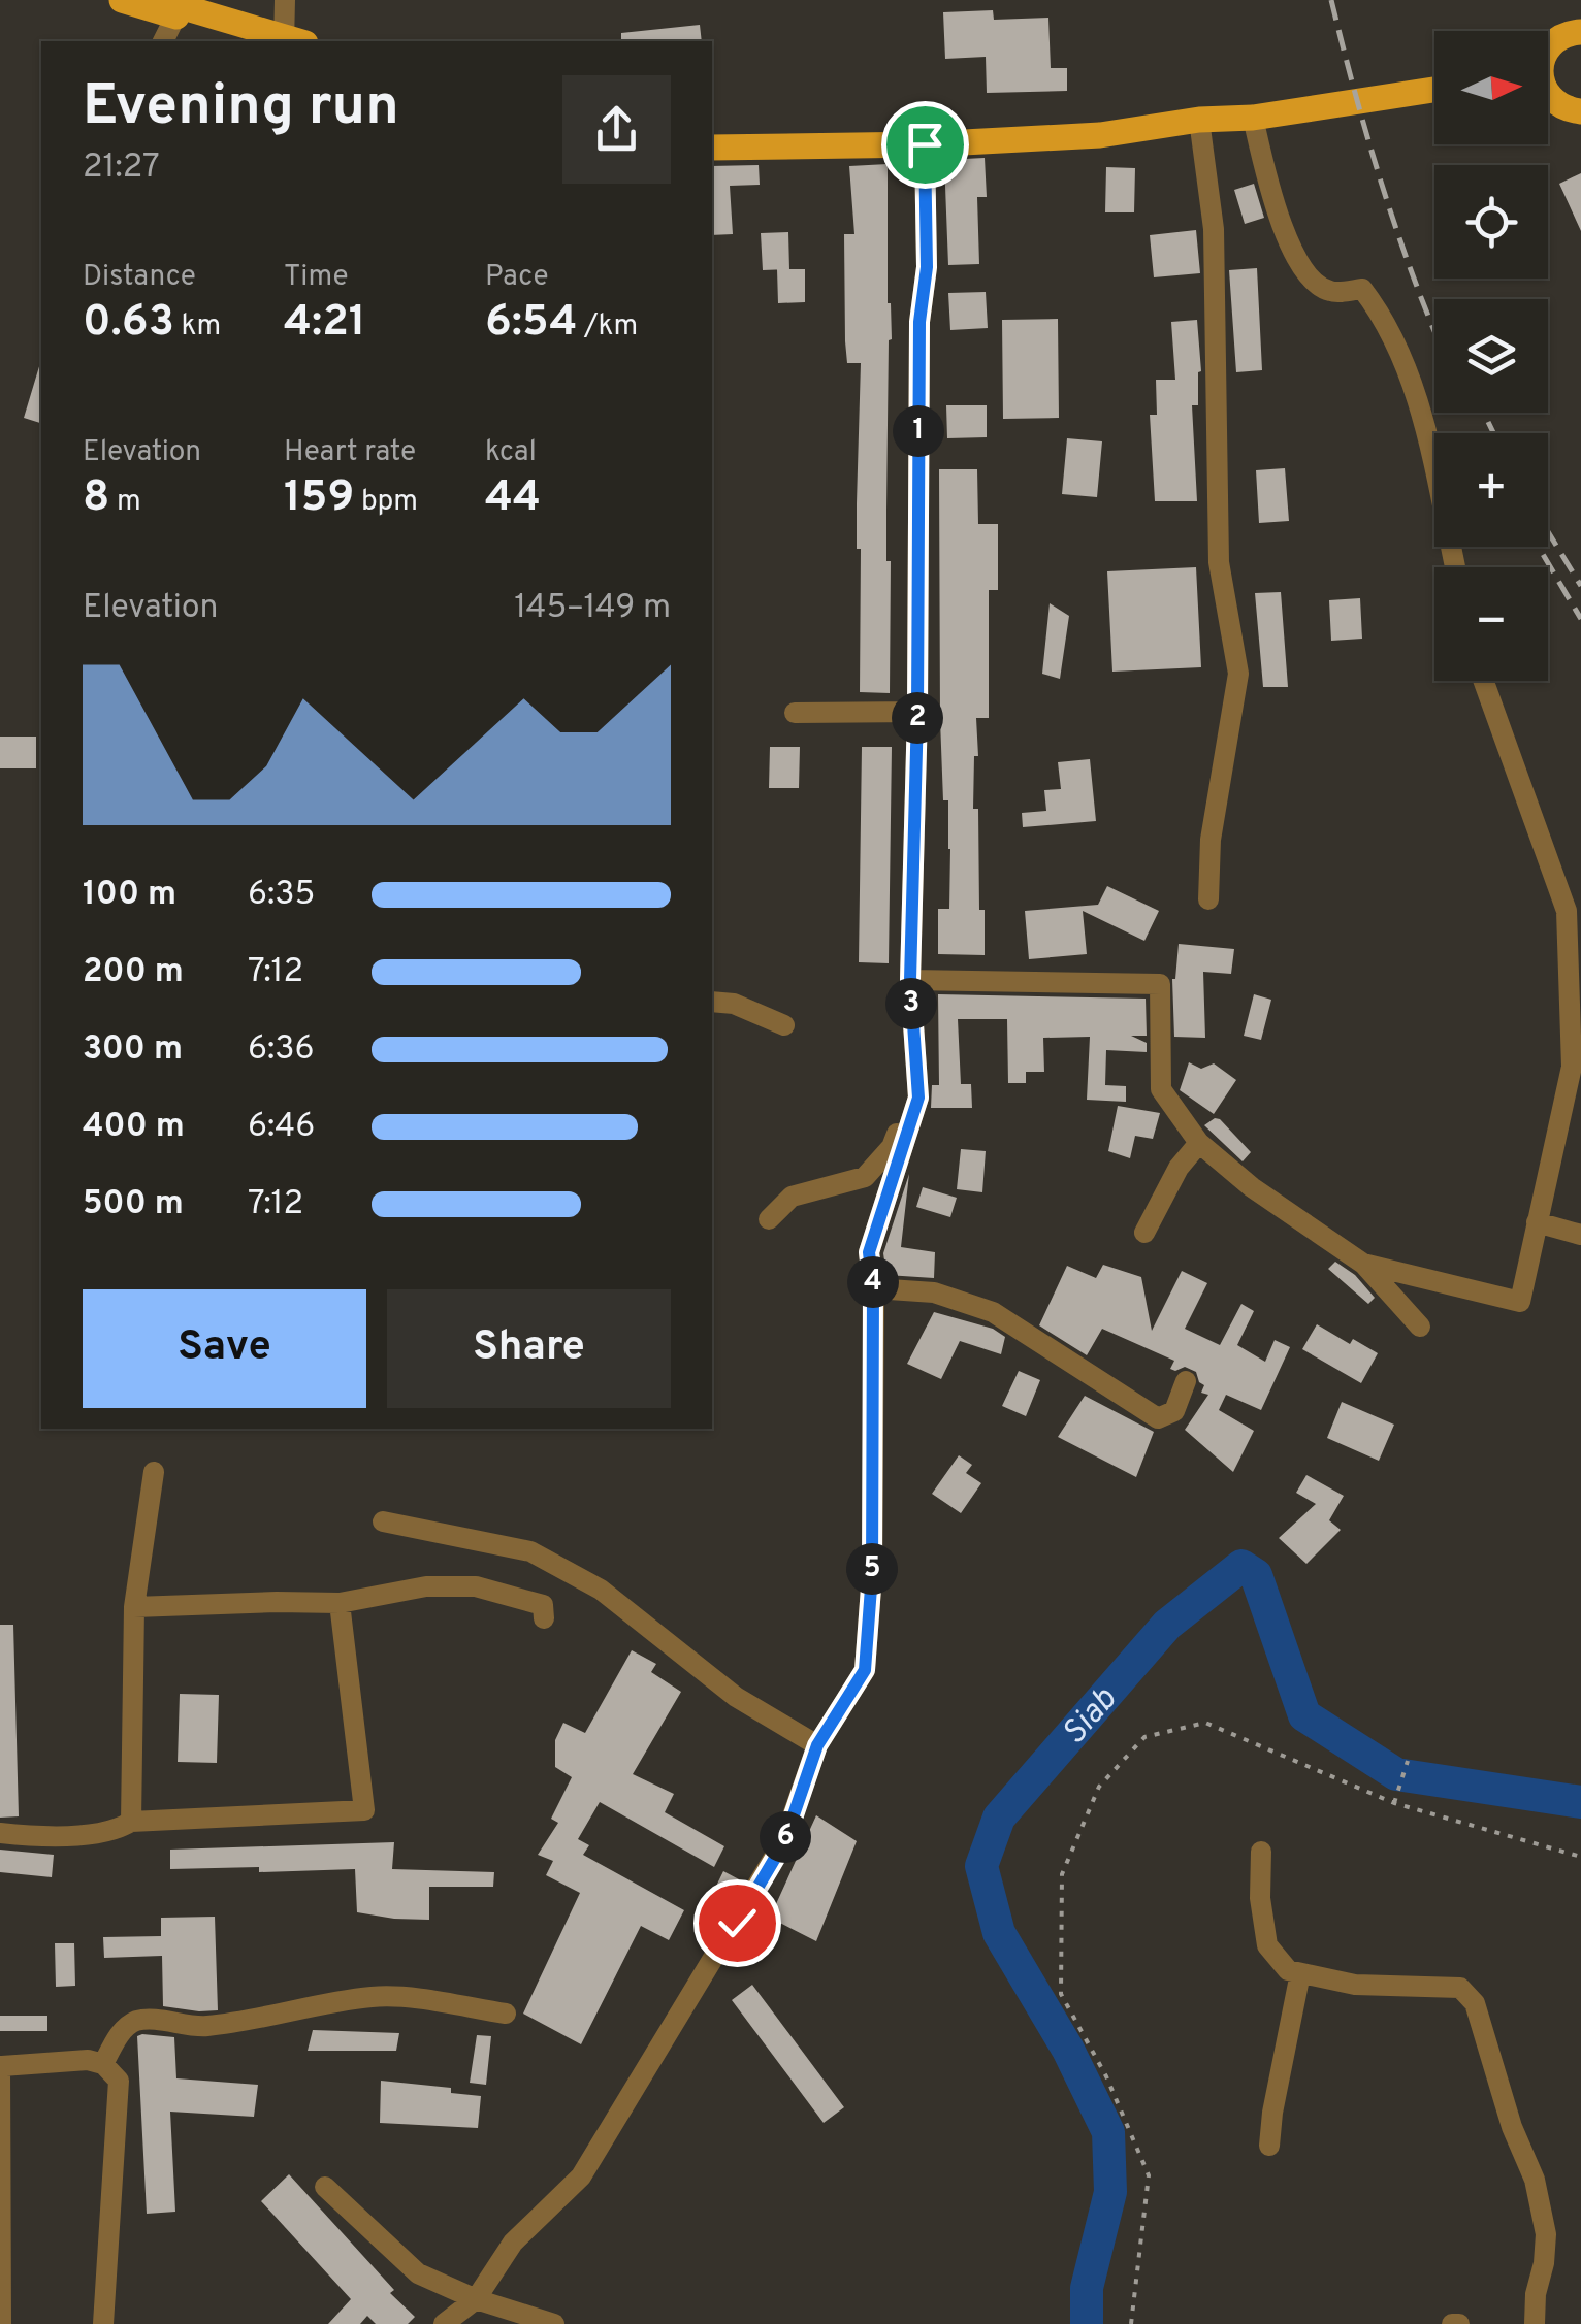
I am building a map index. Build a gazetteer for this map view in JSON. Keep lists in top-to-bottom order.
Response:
{
  "water": ["Siab"],
  "north": "right",
  "page": {
    "map_buttons": ["+", "−"],
    "heading": ["Evening run", "21:27"],
    "stats": [
      ["Distance", "0.63 km"],
      ["Time", "4:21"],
      ["Pace", "6:54 /km"],
      ["Elevation", "8 m"],
      ["Heart rate", "159 bpm"],
      ["kcal", "44"]
    ],
    "pins": [
      "1",
      "2",
      "3",
      "4",
      "5",
      "6"
    ],
    "chart": ["Elevation", "145–149 m"],
    "list": [
      {
        "name": "100 m",
        "note": "6:35"
      },
      {
        "name": "200 m",
        "note": "7:12"
      },
      {
        "name": "300 m",
        "note": "6:36"
      },
      {
        "name": "400 m",
        "note": "6:46"
      },
      {
        "name": "500 m",
        "note": "7:12"
      }
    ],
    "buttons": ["Save", "Share"]
  }
}
